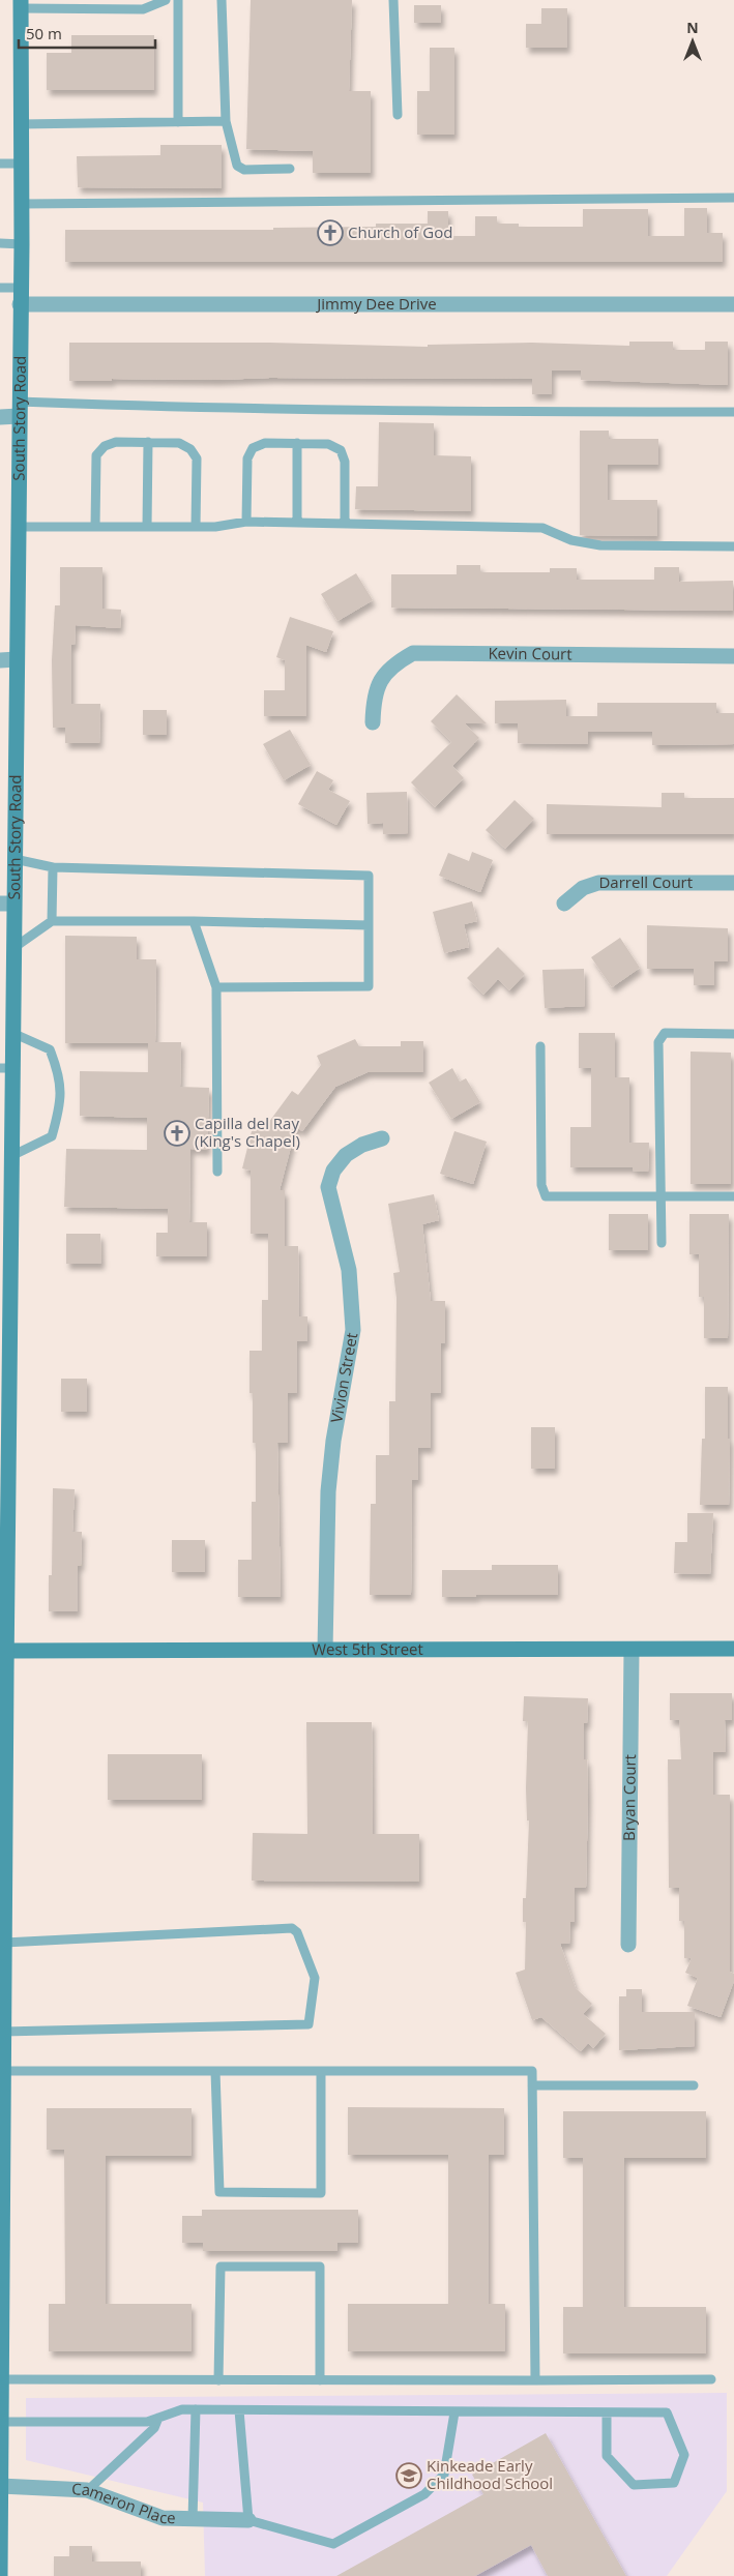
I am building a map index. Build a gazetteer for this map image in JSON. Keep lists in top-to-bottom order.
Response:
{
  "streets": {
    "main road": ["South Story Road", "West 5th Street"],
    "street": [
      "Jimmy Dee Drive",
      "Kevin Court",
      "Darrell Court",
      "Vivion Street",
      "Bryan Court",
      "Cameron Place"
    ]
  },
  "crossings": [
    ["Jimmy Dee Drive", "South Story Road"],
    ["South Story Road", "West 5th Street"],
    ["South Story Road", "Cameron Place"],
    ["Vivion Street", "West 5th Street"],
    ["West 5th Street", "Bryan Court"]
  ],
  "places": {
    "church": ["Church of God", "Capilla del Ray (King's Chapel)"],
    "school or university": ["Kinkeade Early Childhood School"]
  },
  "scale_bar": "50 m",
  "north": "top"
}
